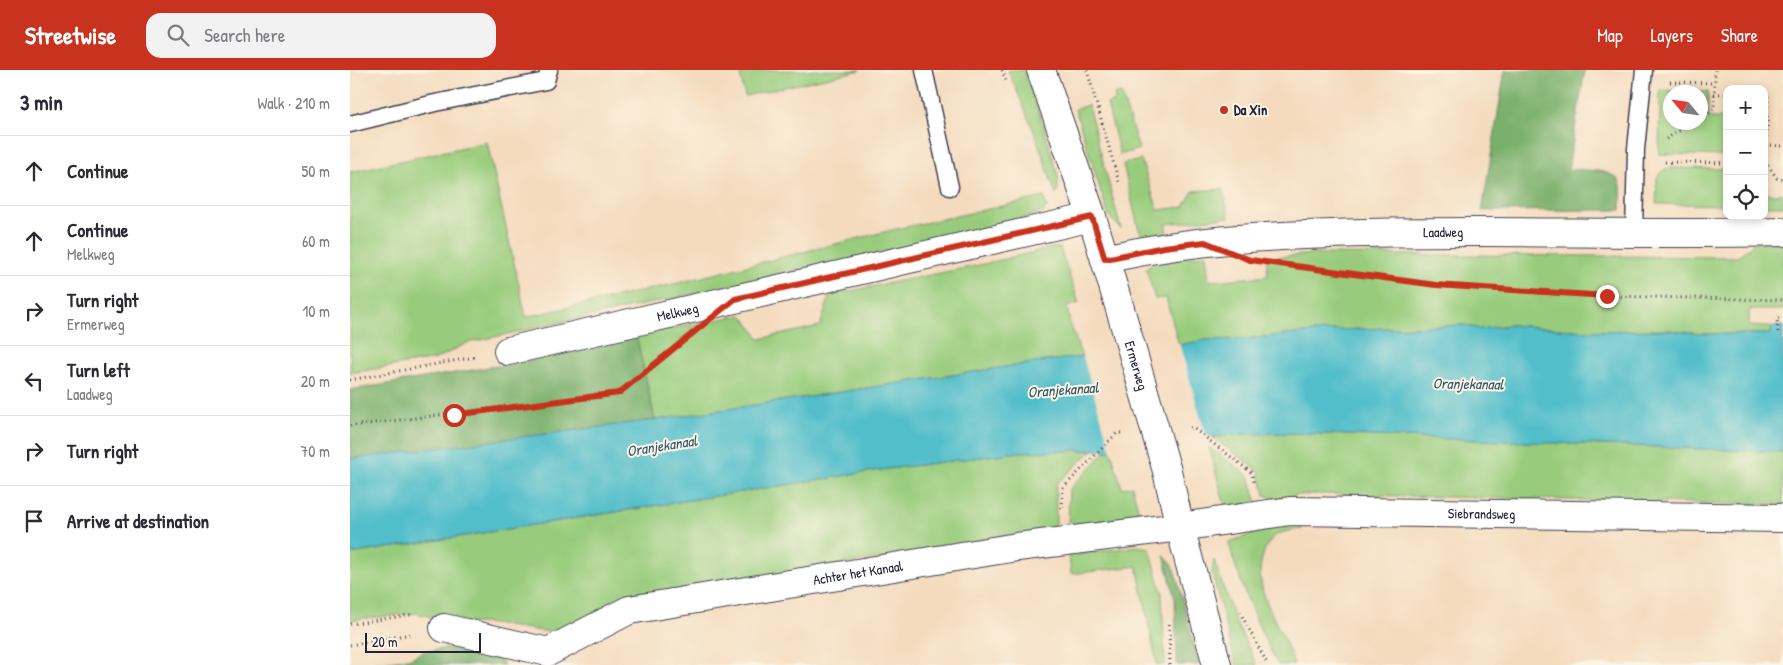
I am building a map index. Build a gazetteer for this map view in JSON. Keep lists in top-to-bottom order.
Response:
{
  "streets": {
    "street": [
      "Laadweg",
      "Melkweg",
      "Ermerweg",
      "Siebrandsweg",
      "Achter het Kanaal"
    ]
  },
  "crossings": [
    ["Laadweg", "Ermerweg"],
    ["Melkweg", "Ermerweg"],
    ["Ermerweg", "Siebrandsweg"],
    ["Ermerweg", "Achter het Kanaal"],
    ["Siebrandsweg", "Achter het Kanaal"]
  ],
  "water": ["Oranjekanaal"],
  "places": ["Da Xin"],
  "scale_bar": "20 m",
  "north": "top left",
  "page": {
    "header": "Streetwise",
    "search": "Search here",
    "nav": ["Map", "Layers", "Share"],
    "heading": ["3 min", "Walk · 210 m"],
    "map_buttons": ["+", "−"],
    "list": [
      ["Continue", "50 m"],
      ["Continue", "Melkweg", "60 m"],
      ["Turn right", "Ermerweg", "10 m"],
      ["Turn left", "Laadweg", "20 m"],
      ["Turn right", "70 m"],
      "Arrive at destination"
    ],
    "scale": "20 m"
  }
}
